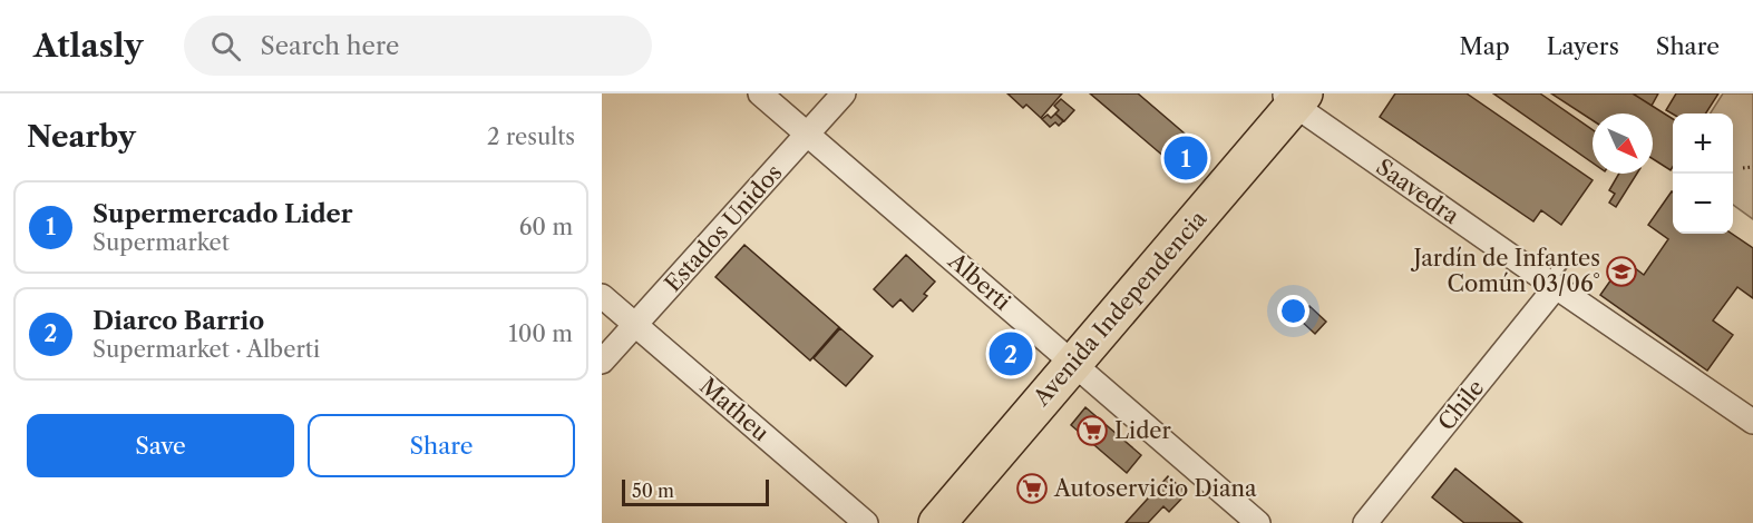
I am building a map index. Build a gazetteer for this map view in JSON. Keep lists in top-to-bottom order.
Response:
{
  "streets": {
    "main road": ["Avenida Independencia"],
    "street": [
      "Saavedra",
      "Estados Unidos",
      "Alberti",
      "Chile",
      "Matheu"
    ]
  },
  "crossings": [
    ["Saavedra", "Avenida Independencia"],
    ["Saavedra", "Chile"],
    ["Estados Unidos", "Alberti"],
    ["Estados Unidos", "Matheu"],
    ["Alberti", "Avenida Independencia"]
  ],
  "places": {
    "school or university": ["Jardín de Infantes Común 03/06°"],
    "supermarket": ["Lider", "Autoservicio Diana"]
  },
  "scale_bar": "50 m",
  "north": "bottom right",
  "page": {
    "header": "Atlasly",
    "search": "Search here",
    "nav": ["Map", "Layers", "Share"],
    "heading": ["Nearby", "2 results"],
    "map_buttons": ["+", "−"],
    "pins": ["1", "2"],
    "list": [
      {
        "mark": "1",
        "name": "Supermercado Lider",
        "note": "Supermarket",
        "value": "60 m"
      },
      {
        "mark": "2",
        "name": "Diarco Barrio",
        "note": "Supermarket · Alberti",
        "value": "100 m"
      }
    ],
    "buttons": ["Save", "Share"],
    "scale": "50 m"
  }
}
